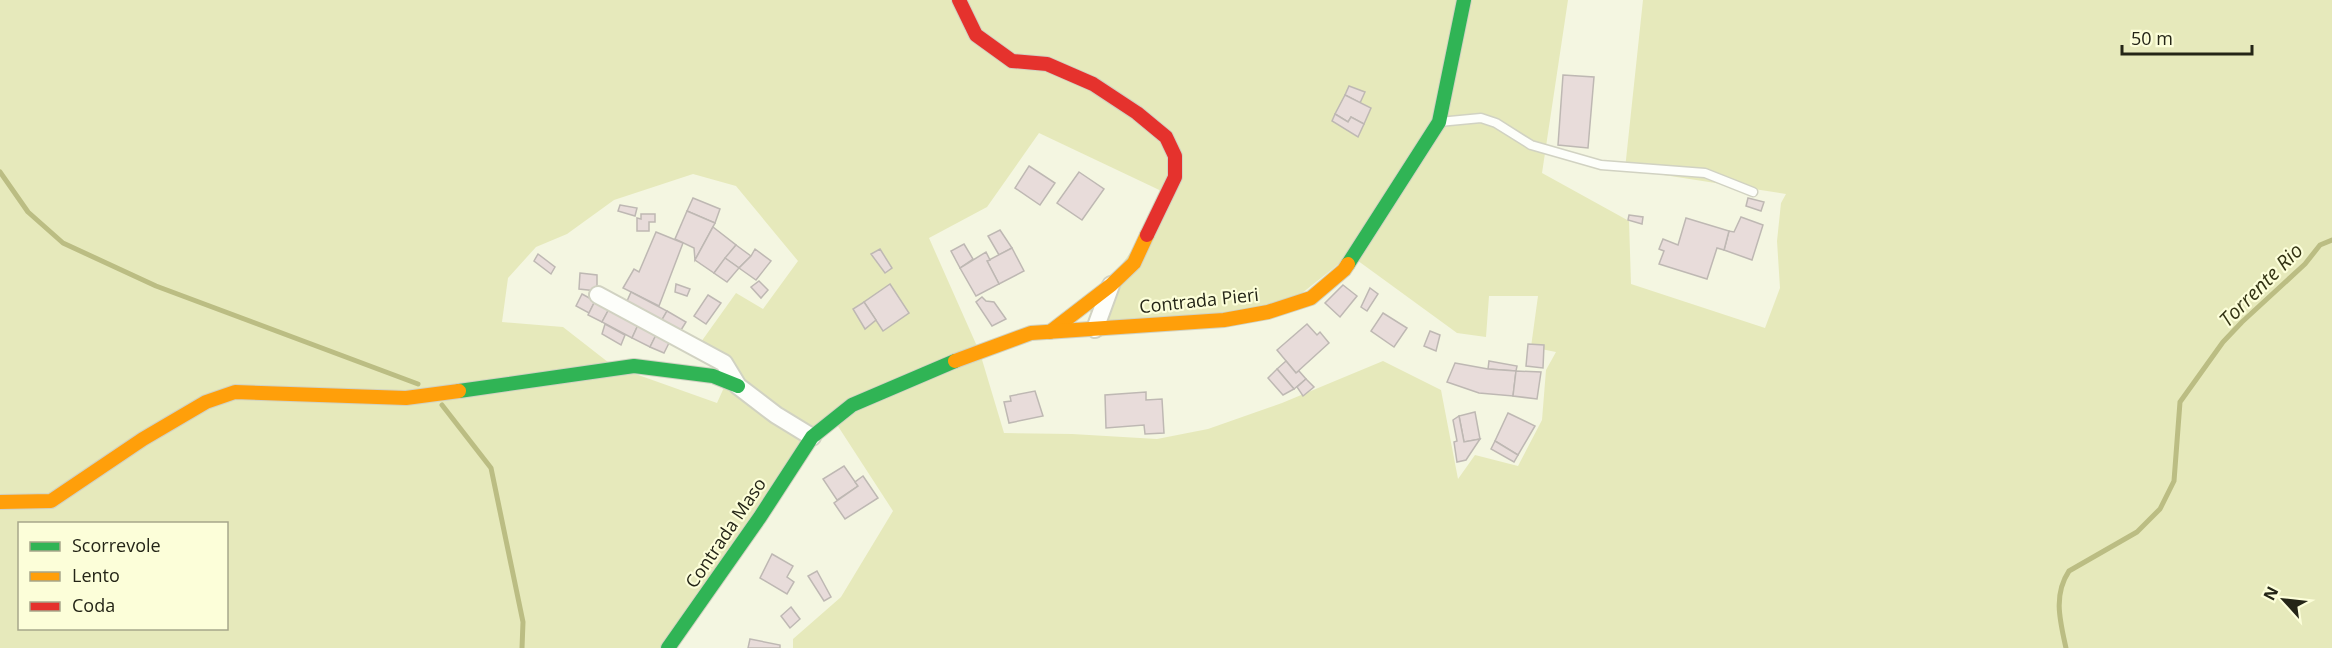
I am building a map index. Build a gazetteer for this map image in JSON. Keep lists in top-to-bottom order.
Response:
{
  "streets": {
    "street": ["Contrada Pieri", "Contrada Maso"]
  },
  "crossings": [
    ["Contrada Pieri", "Contrada Maso"]
  ],
  "water": ["Torrente Rio"],
  "legend": ["Scorrevole", "Lento", "Coda"],
  "scale_bar": "50 m",
  "north": "top left"
}
